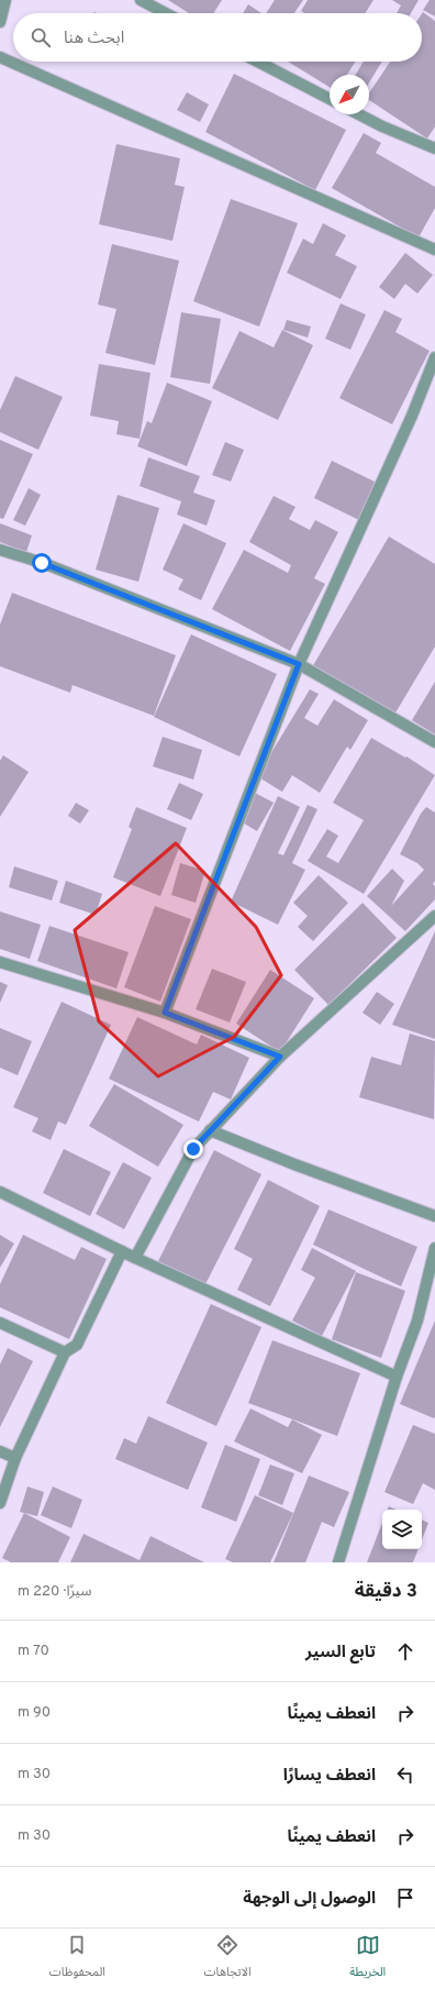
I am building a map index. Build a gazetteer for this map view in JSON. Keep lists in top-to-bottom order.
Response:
{
  "north": "bottom left",
  "page": {
    "search": "ابحث هنا",
    "heading": ["3 دقيقة", "سيرًا · 220 m"],
    "list": [
      ["تابع السير", "70 m"],
      ["انعطف يمينًا", "90 m"],
      ["انعطف يسارًا", "30 m"],
      ["انعطف يمينًا", "30 m"],
      "الوصول إلى الوجهة"
    ],
    "nav": ["الخريطة", "الاتجاهات", "المحفوظات"]
  }
}
